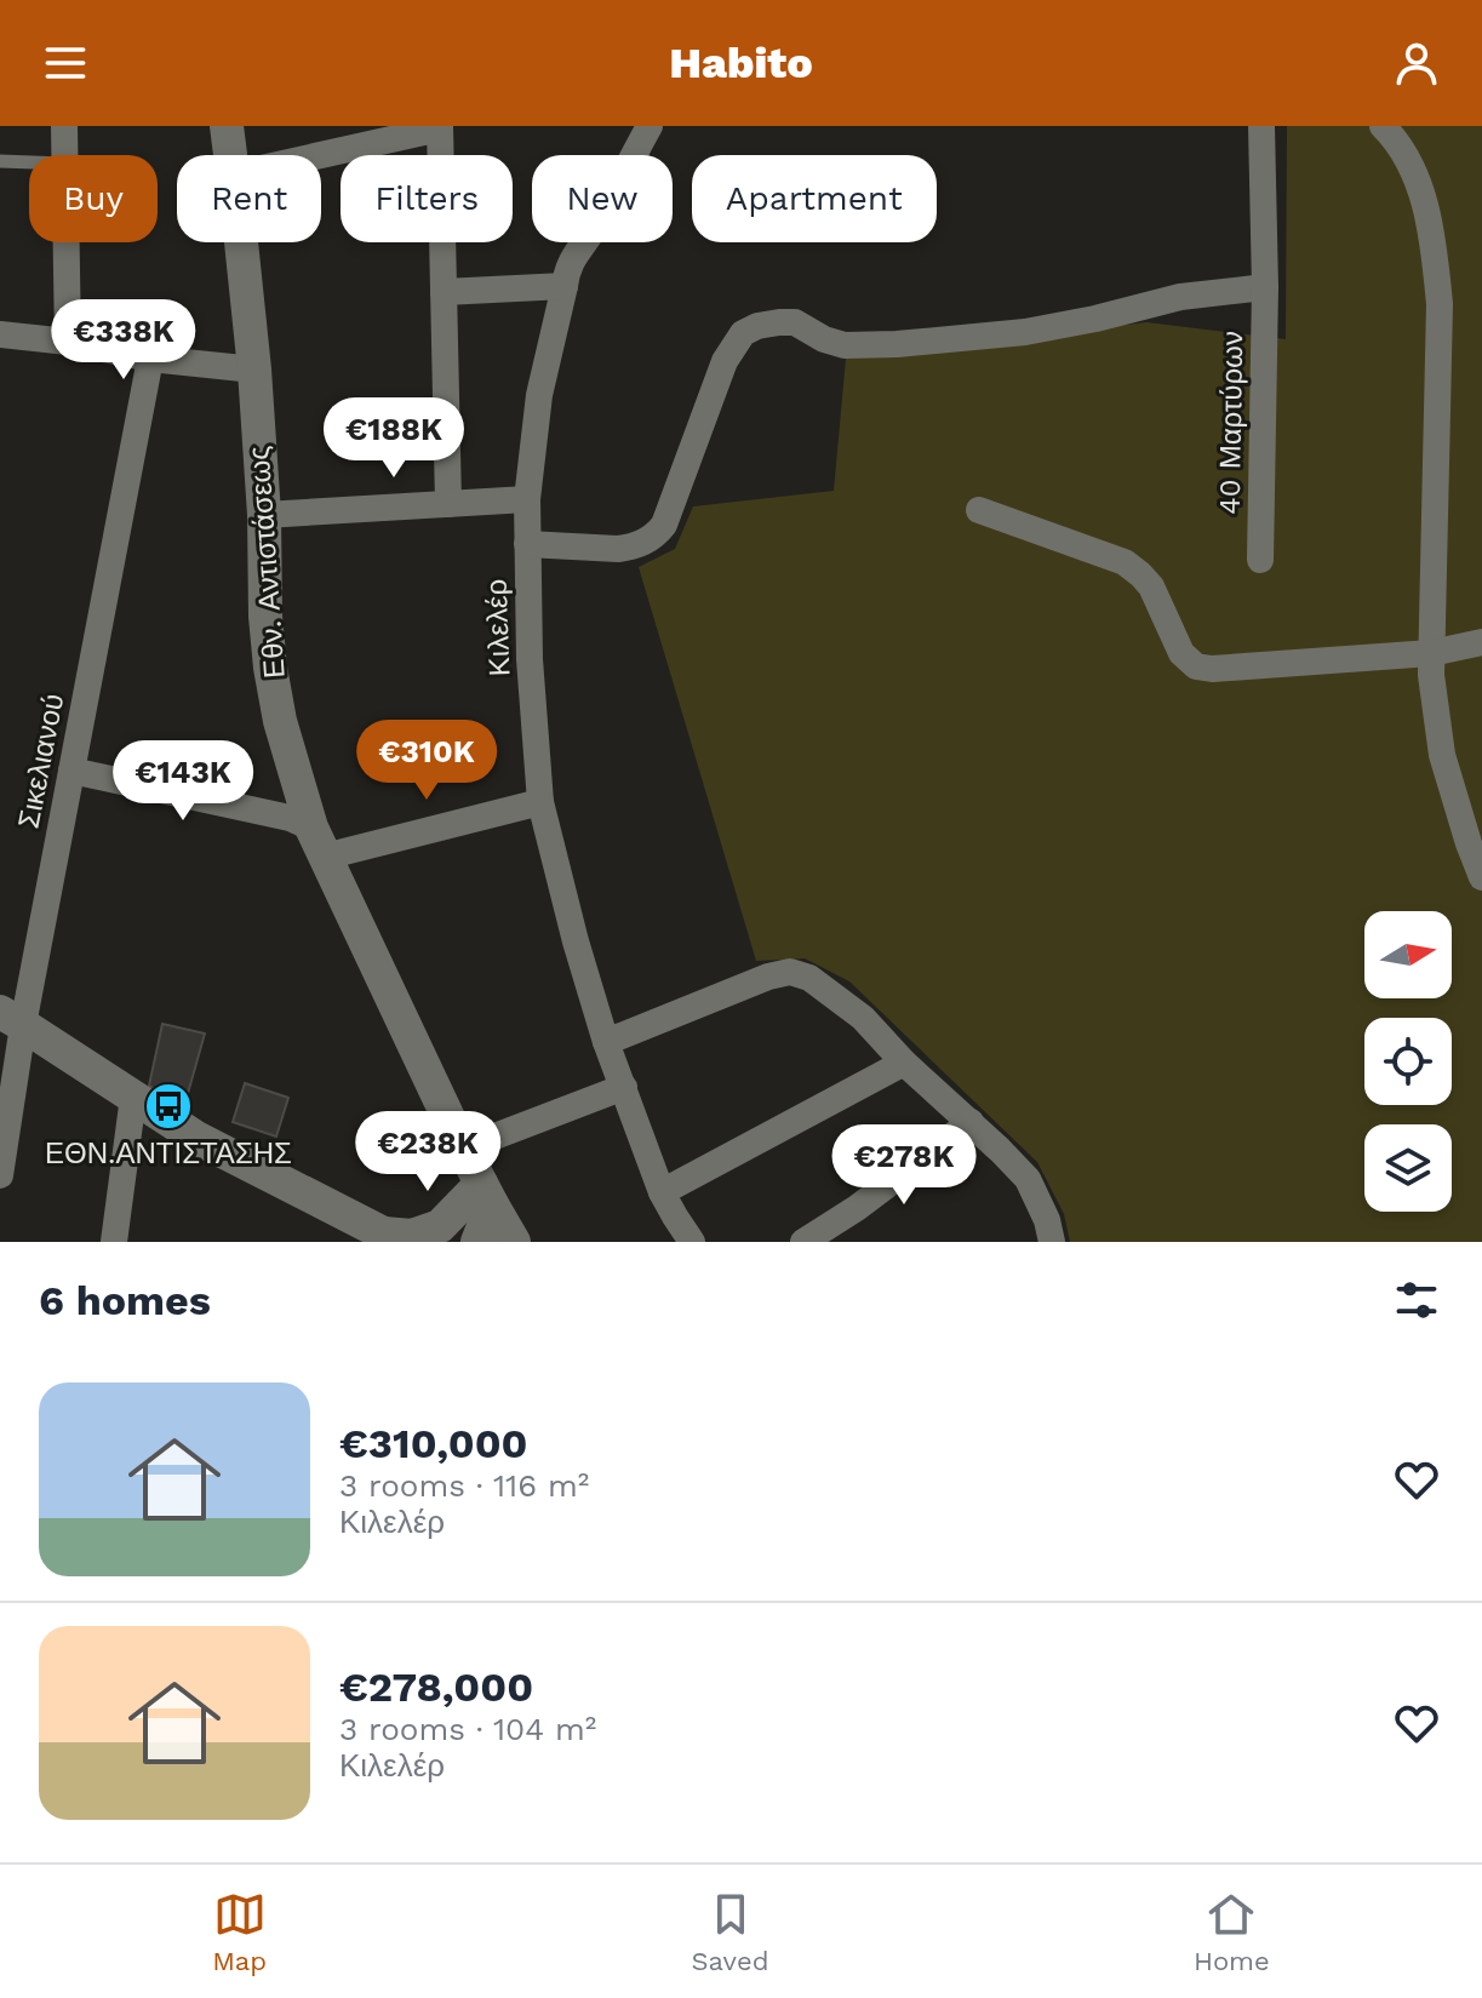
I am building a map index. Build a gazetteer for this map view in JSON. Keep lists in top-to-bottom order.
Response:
{
  "streets": {
    "street": [
      "40 Μαρτύρων",
      "Εθν. Αντιστάσεως",
      "Κιλελέρ",
      "Σικελιανού"
    ]
  },
  "places": {
    "bus stop": ["ΕΘΝ.ΑΝΤΙΣΤΑΣΗΣ"]
  },
  "north": "right",
  "page": {
    "header": "Habito",
    "chip": [
      "Buy",
      "Rent",
      "Filters",
      "New",
      "Apartment"
    ],
    "price": [
      "€338K",
      "€188K",
      "€310K",
      "€143K",
      "€238K",
      "€278K"
    ],
    "heading": "6 homes",
    "list": [
      {
        "name": "€310,000",
        "note": "3 rooms · 116 m² · Κιλελέρ"
      },
      {
        "name": "€278,000",
        "note": "3 rooms · 104 m² · Κιλελέρ"
      }
    ],
    "tabs": ["Map", "Saved", "Home"]
  }
}
